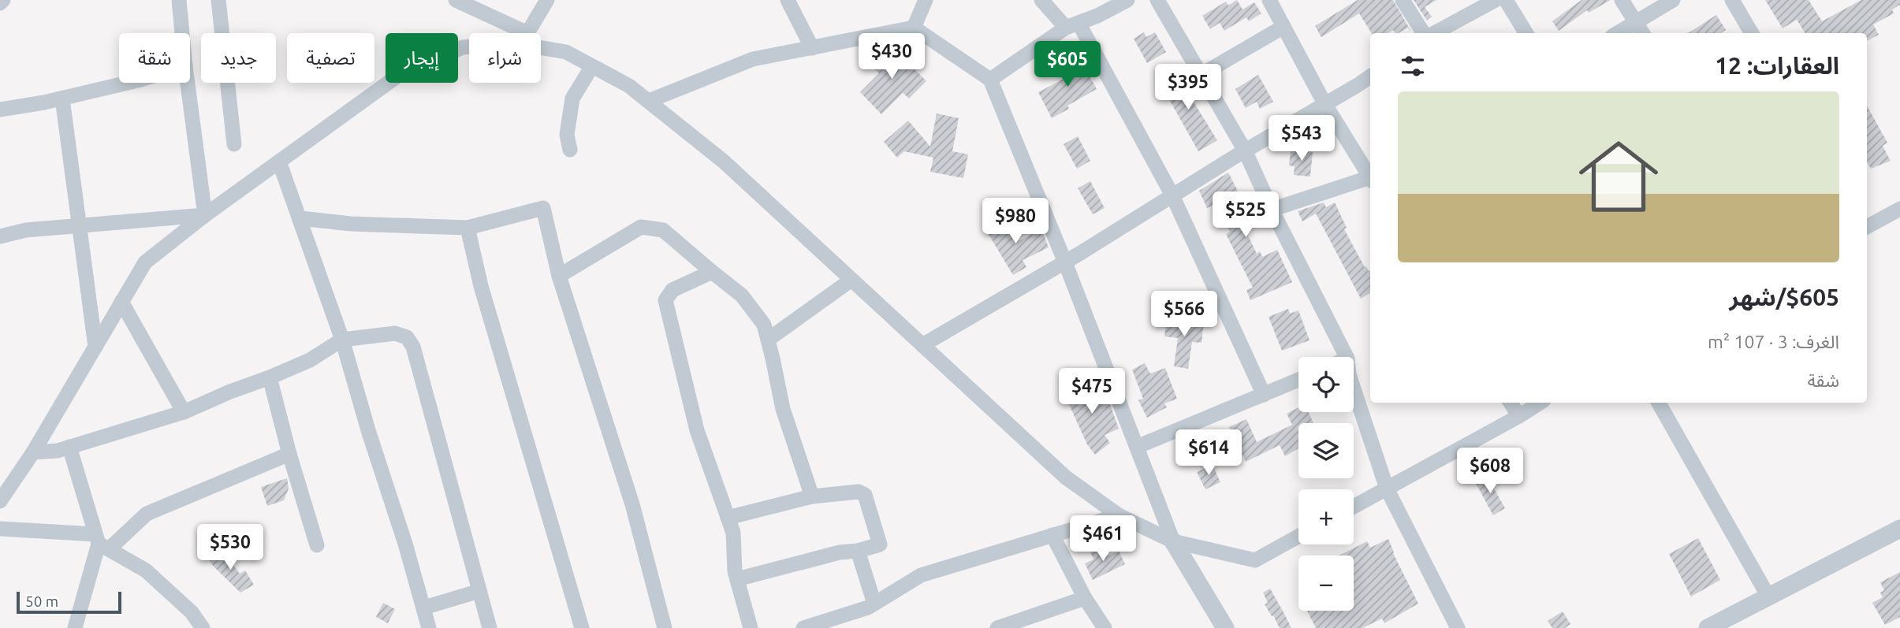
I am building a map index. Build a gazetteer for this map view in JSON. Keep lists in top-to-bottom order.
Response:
{
  "scale_bar": "50 m",
  "page": {
    "price": [
      "$430",
      "$605",
      "$395",
      "$543",
      "$525",
      "$980",
      "$566",
      "$475",
      "$614",
      "$608",
      "$461",
      "$530"
    ],
    "chip": [
      "شراء",
      "إيجار",
      "تصفية",
      "جديد",
      "شقة"
    ],
    "heading": "العقارات: 12",
    "list": [
      {
        "name": "$605/شهر",
        "note": "الغرف: 3 · 107 m² · شقة"
      }
    ],
    "map_buttons": ["+", "−"],
    "scale": "50 m"
  }
}
